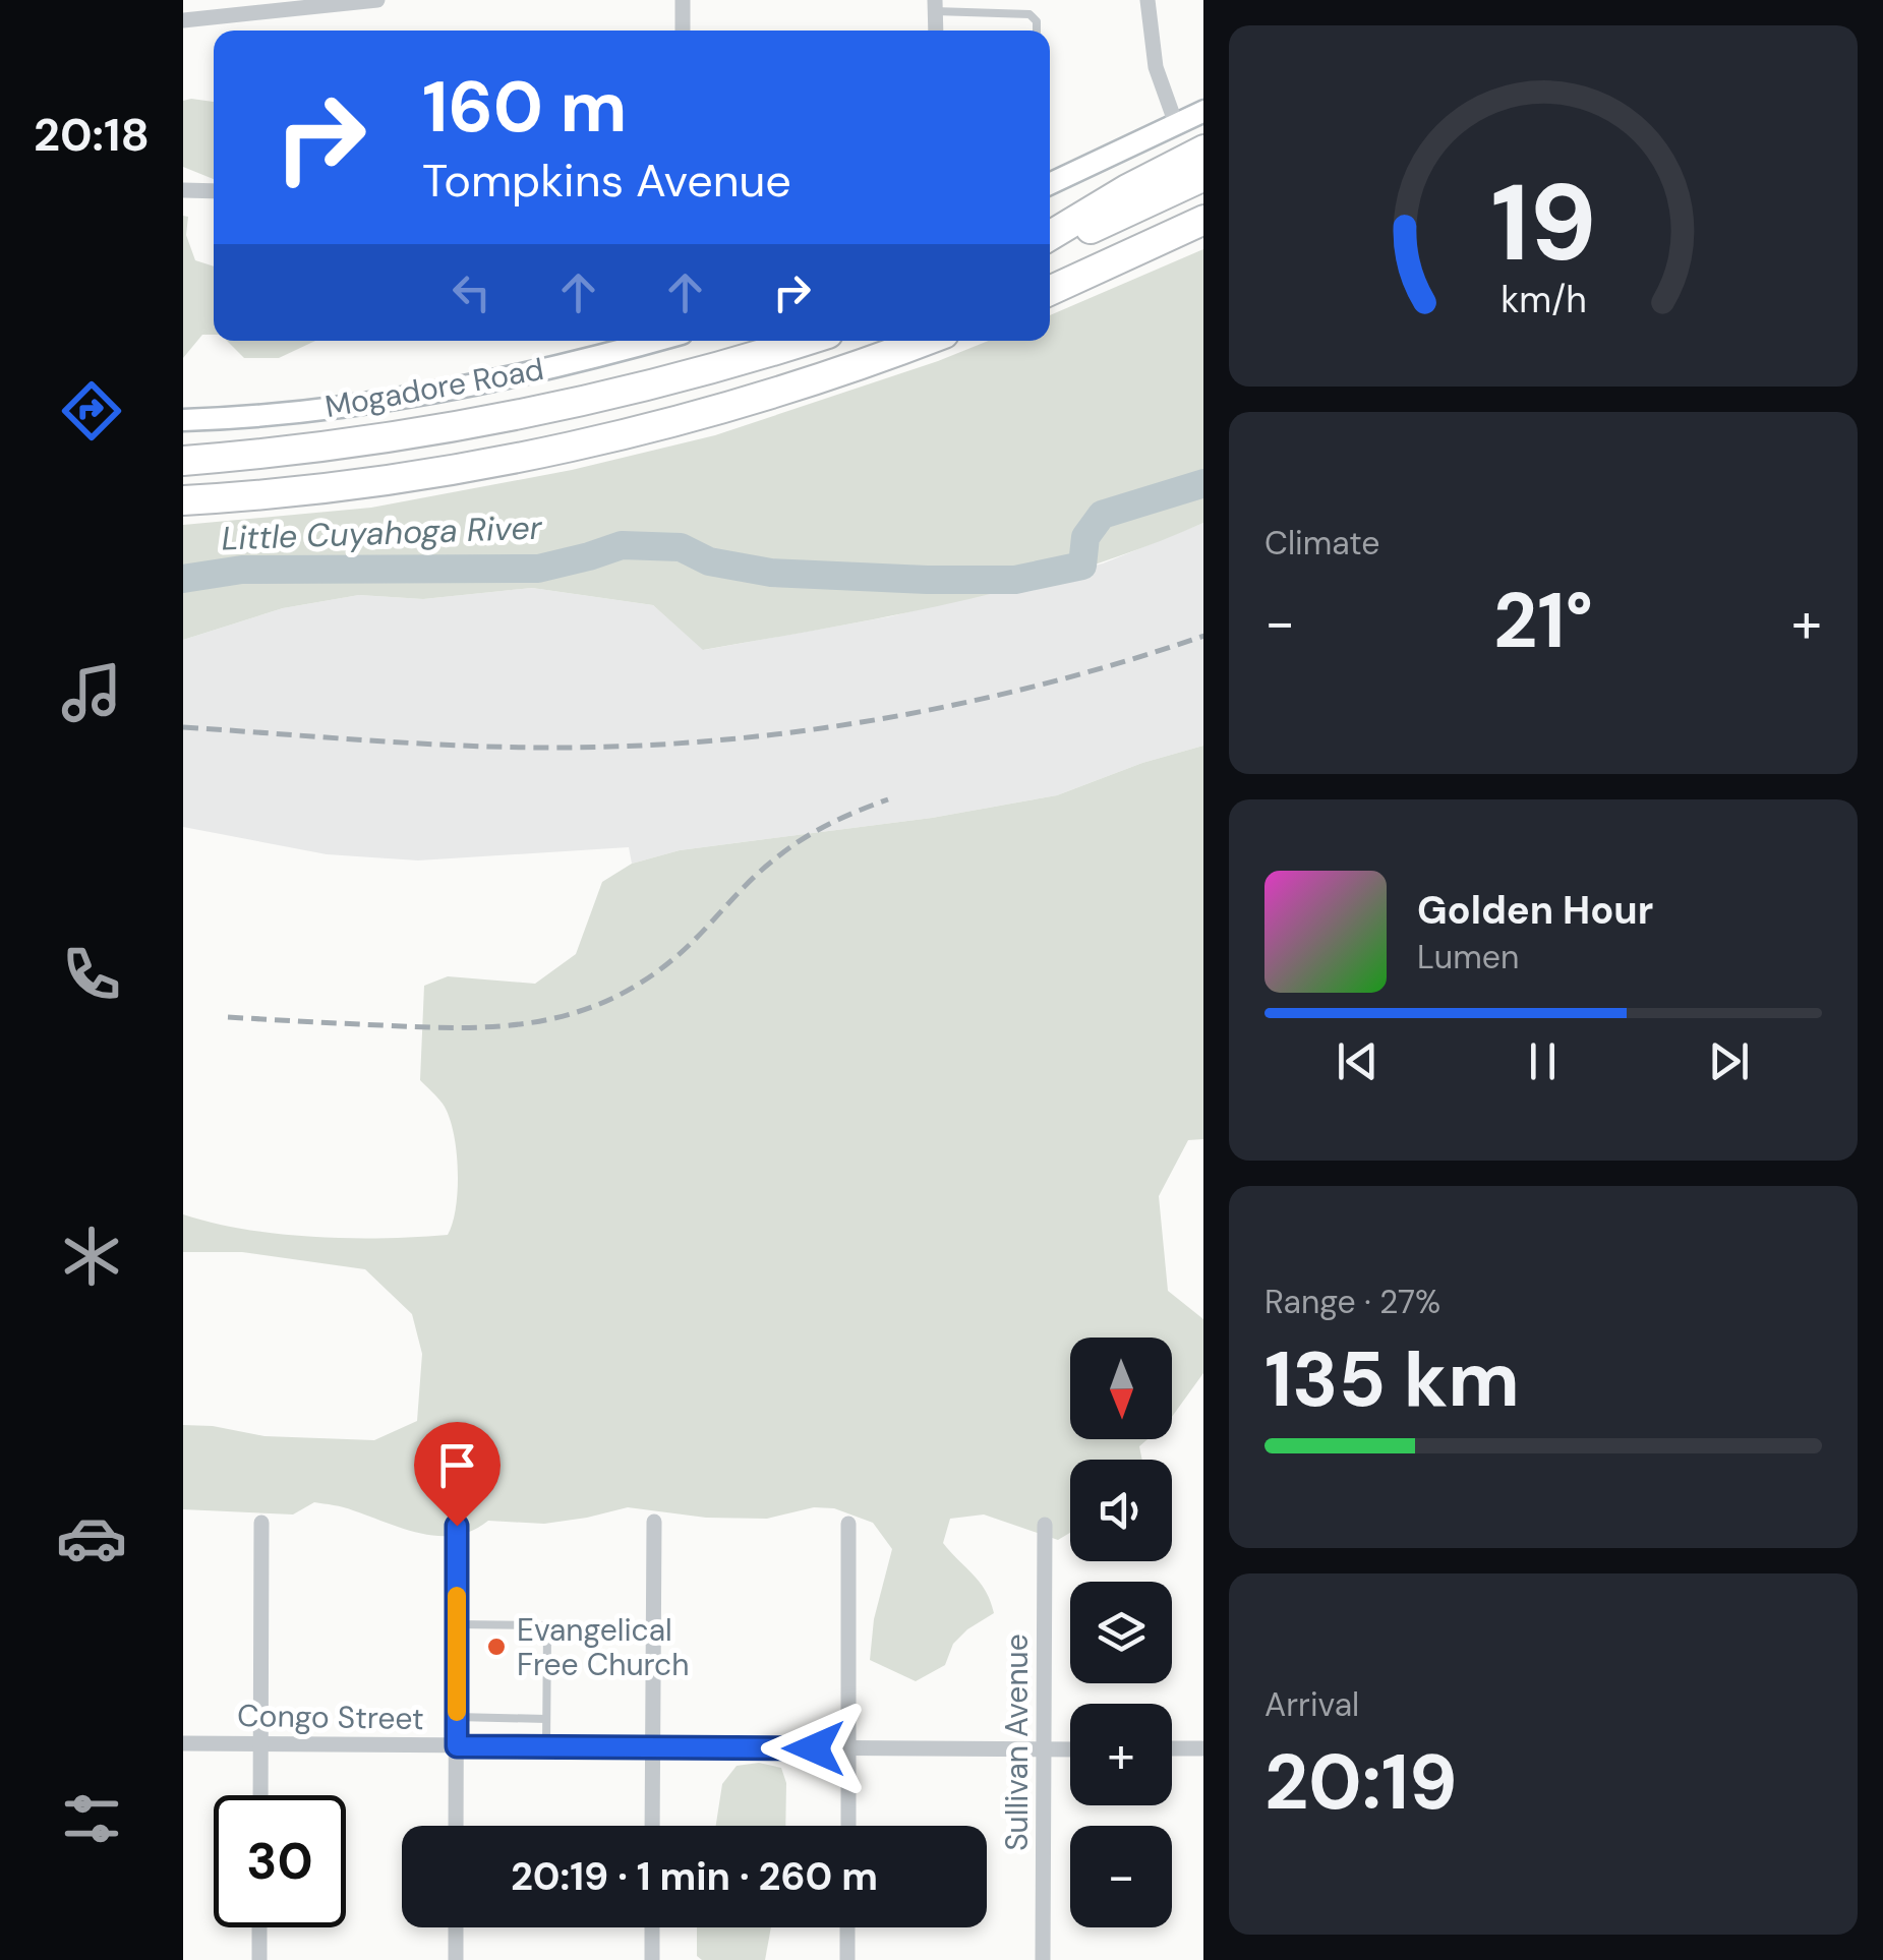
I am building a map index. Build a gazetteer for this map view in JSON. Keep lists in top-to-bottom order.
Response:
{
  "streets": {
    "street": ["Mogadore Road", "Congo Street", "Sullivan Avenue"]
  },
  "crossings": [
    ["Congo Street", "Sullivan Avenue"]
  ],
  "water": ["Little Cuyahoga River"],
  "places": ["Evangelical Free Church"],
  "north": "bottom",
  "page": {
    "tabs": "20:18",
    "turn": ["160 m", "Tompkins Avenue"],
    "tile": [
      "Climate",
      ["Range · 27%", "135 km"],
      ["Arrival", "20:19"]
    ],
    "heat": ["−", "21°", "+"],
    "song": ["Golden Hour", "Lumen"],
    "map_buttons": ["+", "−"],
    "limit": "30",
    "trip": "20:19 · 1 min · 260 m",
    "gauge": ["19", "km/h"]
  }
}
